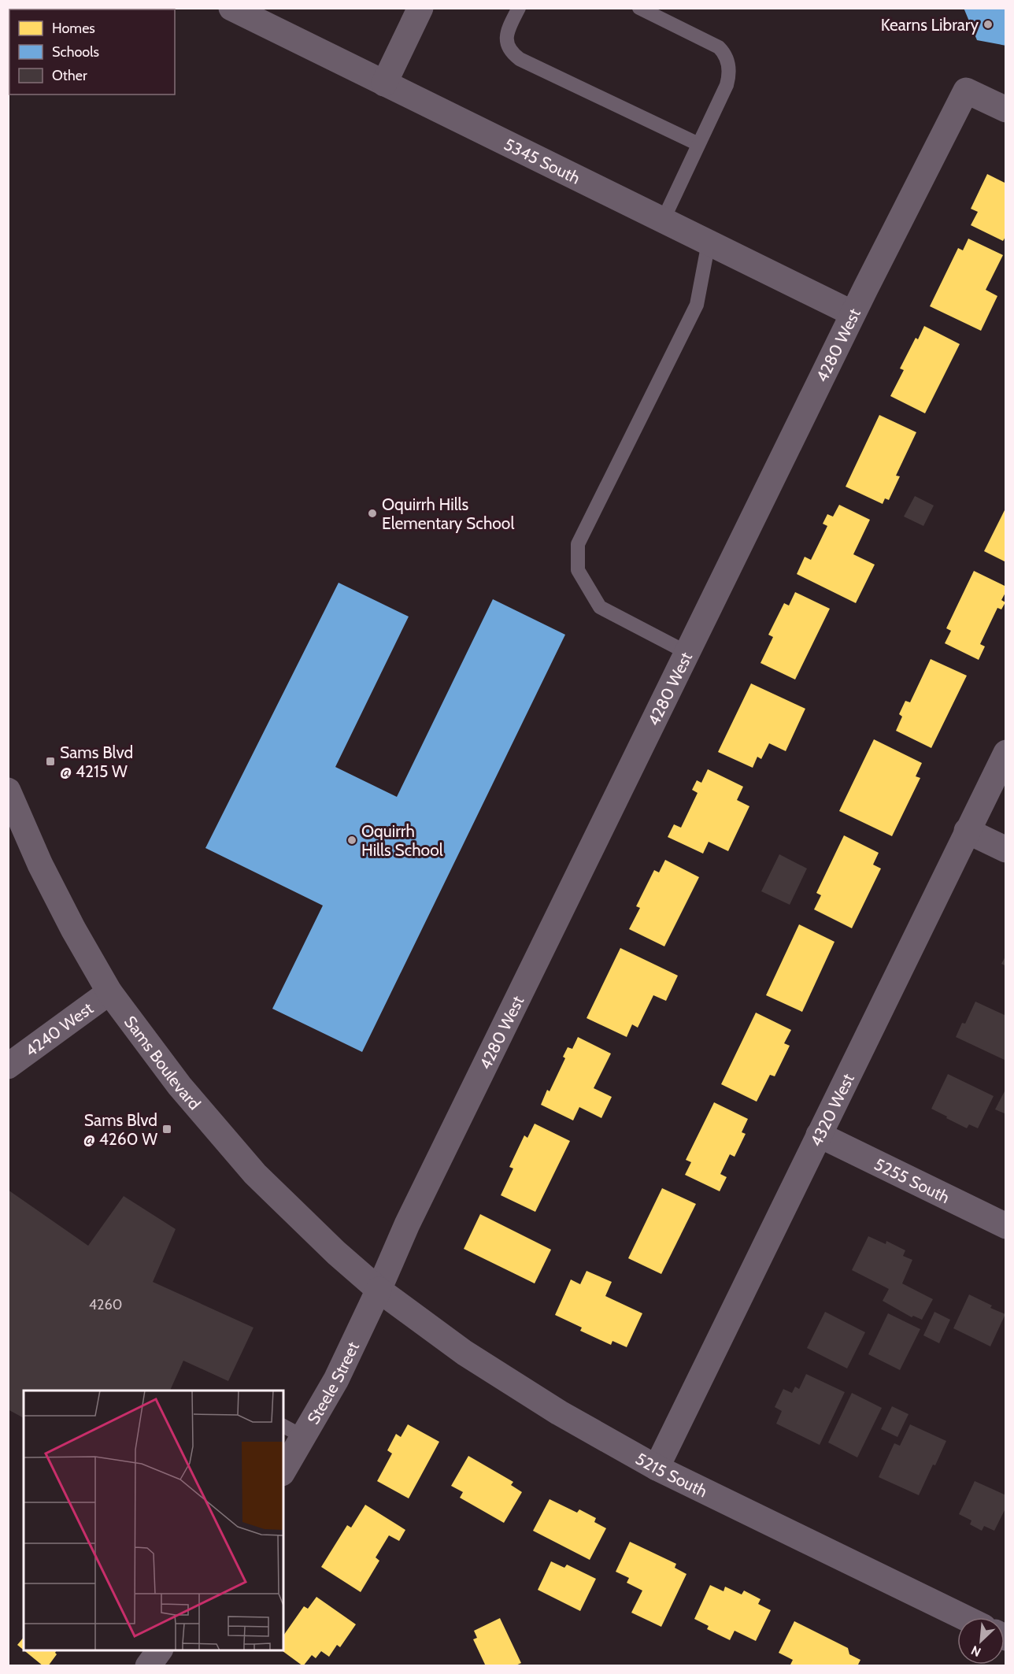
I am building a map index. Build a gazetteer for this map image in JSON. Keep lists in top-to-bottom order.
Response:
{
  "streets": {
    "street": [
      "5345 South",
      "4280 West",
      "4240 West",
      "Sams Boulevard",
      "4320 West",
      "5255 South",
      "Steele Street",
      "5215 South"
    ]
  },
  "crossings": [
    ["5345 South", "4280 West"],
    ["4280 West", "Sams Boulevard"],
    ["4280 West", "Steele Street"],
    ["4280 West", "5215 South"],
    ["4240 West", "Sams Boulevard"],
    ["Sams Boulevard", "Steele Street"],
    ["Sams Boulevard", "5215 South"],
    ["4320 West", "5255 South"],
    ["4320 West", "5215 South"],
    ["Steele Street", "5215 South"]
  ],
  "places": {
    "other": ["Kearns Library", "Oquirrh Hills Elementary School", "Oquirrh Hills School"],
    "transit": ["Sams Blvd @ 4215 W", "Sams Blvd @ 4260 W"]
  },
  "house_numbers": ["4260"],
  "legend": ["Homes", "Schools", "Other"],
  "north": "bottom left"
}
